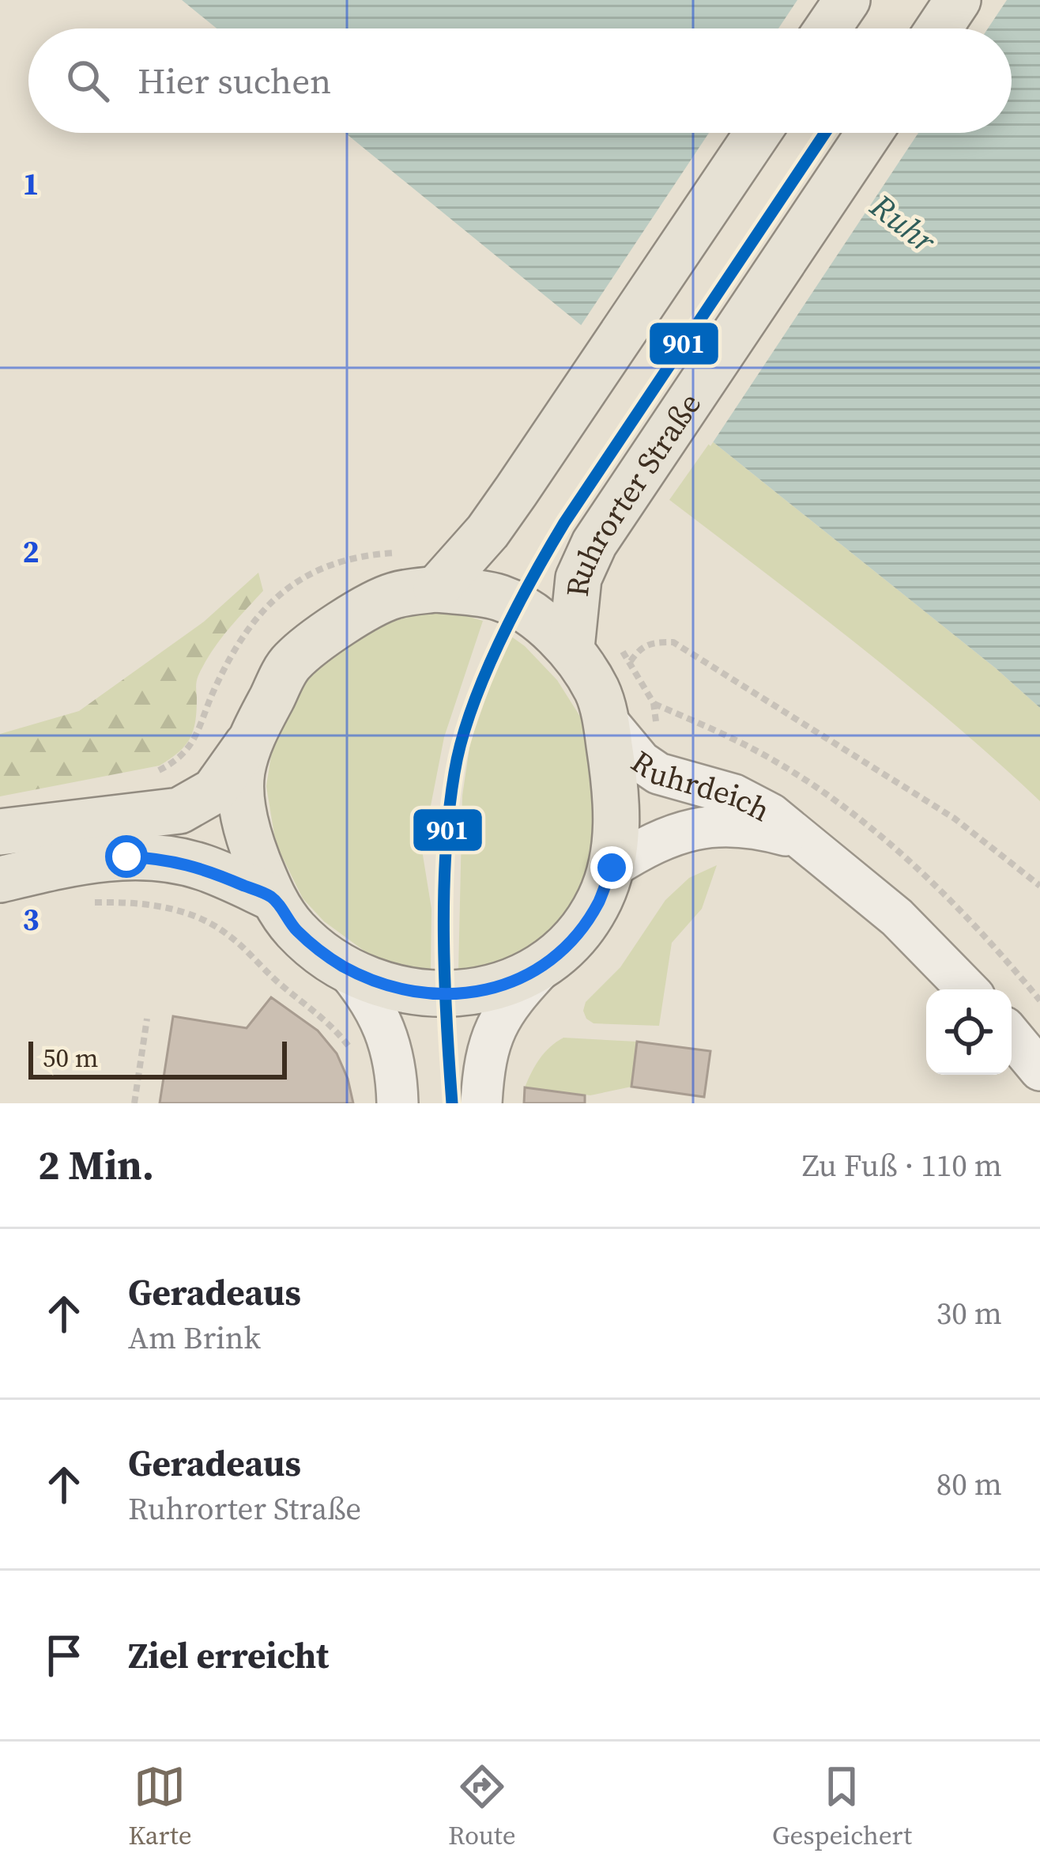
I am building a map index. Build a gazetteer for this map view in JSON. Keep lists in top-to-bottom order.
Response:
{
  "streets": {
    "main road": ["Ruhrorter Straße", "Ruhrdeich"]
  },
  "crossings": [
    ["Ruhrorter Straße", "Ruhrdeich"]
  ],
  "water": ["Ruhr"],
  "lines": ["transit line 901"],
  "scale_bar": "50 m",
  "page": {
    "search": "Hier suchen",
    "scale": "50 m",
    "heading": ["2 Min.", "Zu Fuß · 110 m"],
    "list": [
      ["Geradeaus", "Am Brink", "30 m"],
      ["Geradeaus", "Ruhrorter Straße", "80 m"],
      "Ziel erreicht"
    ],
    "nav": ["Karte", "Route", "Gespeichert"]
  },
  "grid": {
    "rows": ["1", "2", "3"]
  }
}
